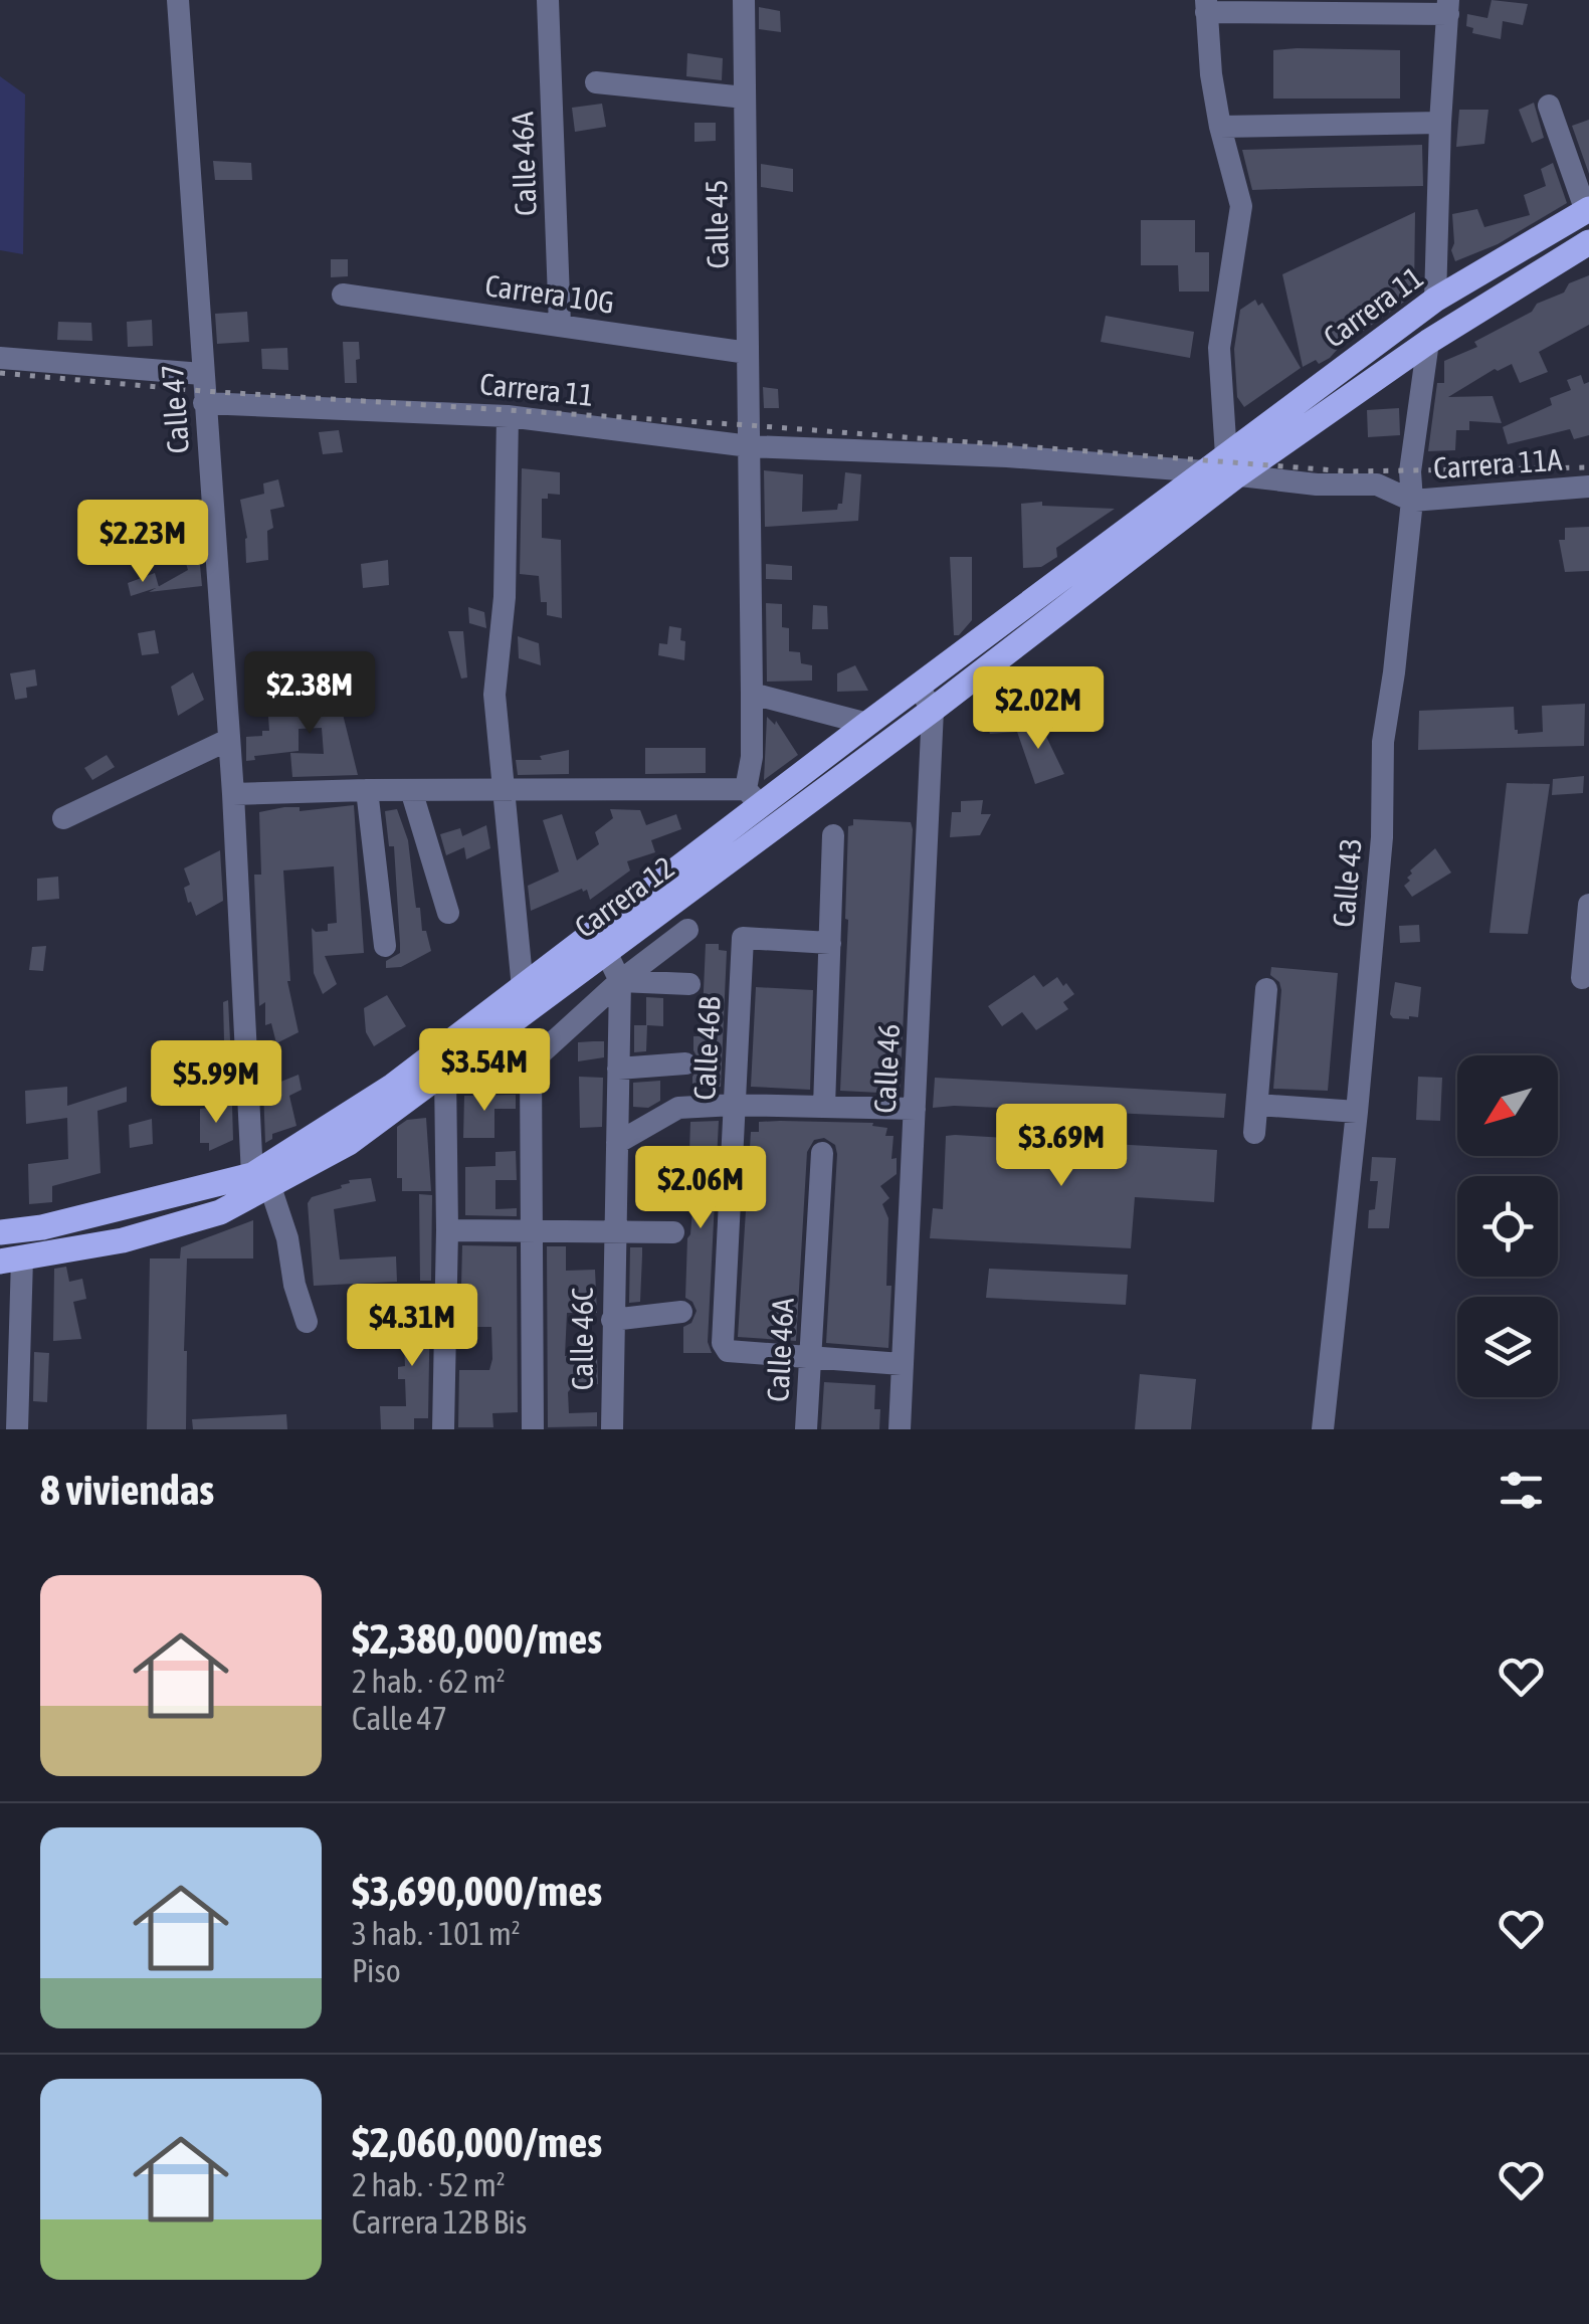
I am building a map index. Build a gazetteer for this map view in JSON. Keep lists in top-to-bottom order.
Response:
{
  "streets": {
    "main road": ["Carrera 11", "Carrera 12"],
    "street": [
      "Calle 46A",
      "Calle 45",
      "Carrera 10G",
      "Calle 47",
      "Carrera 11A",
      "Calle 43",
      "Calle 46B",
      "Calle 46",
      "Calle 46C"
    ]
  },
  "crossings": [
    ["Calle 46A", "Carrera 10G"],
    ["Calle 46A", "Calle 46B"],
    ["Calle 45", "Carrera 10G"],
    ["Calle 45", "Carrera 11"],
    ["Calle 45", "Carrera 12"],
    ["Carrera 11", "Calle 47"],
    ["Carrera 11", "Carrera 11A"],
    ["Carrera 11", "Calle 43"],
    ["Carrera 11", "Carrera 12"],
    ["Calle 47", "Carrera 12"],
    ["Carrera 11A", "Calle 43"],
    ["Carrera 11A", "Carrera 12"],
    ["Carrera 12", "Calle 46"],
    ["Carrera 12", "Calle 46C"]
  ],
  "north": "bottom left",
  "page": {
    "price": [
      "$2.23M",
      "$2.38M",
      "$2.02M",
      "$3.54M",
      "$5.99M",
      "$3.69M",
      "$2.06M",
      "$4.31M"
    ],
    "heading": "8 viviendas",
    "list": [
      {
        "name": "$2,380,000/mes",
        "note": "2 hab. · 62 m² · Calle 47"
      },
      {
        "name": "$3,690,000/mes",
        "note": "3 hab. · 101 m² · Piso"
      },
      {
        "name": "$2,060,000/mes",
        "note": "2 hab. · 52 m² · Carrera 12B Bis"
      }
    ]
  }
}
